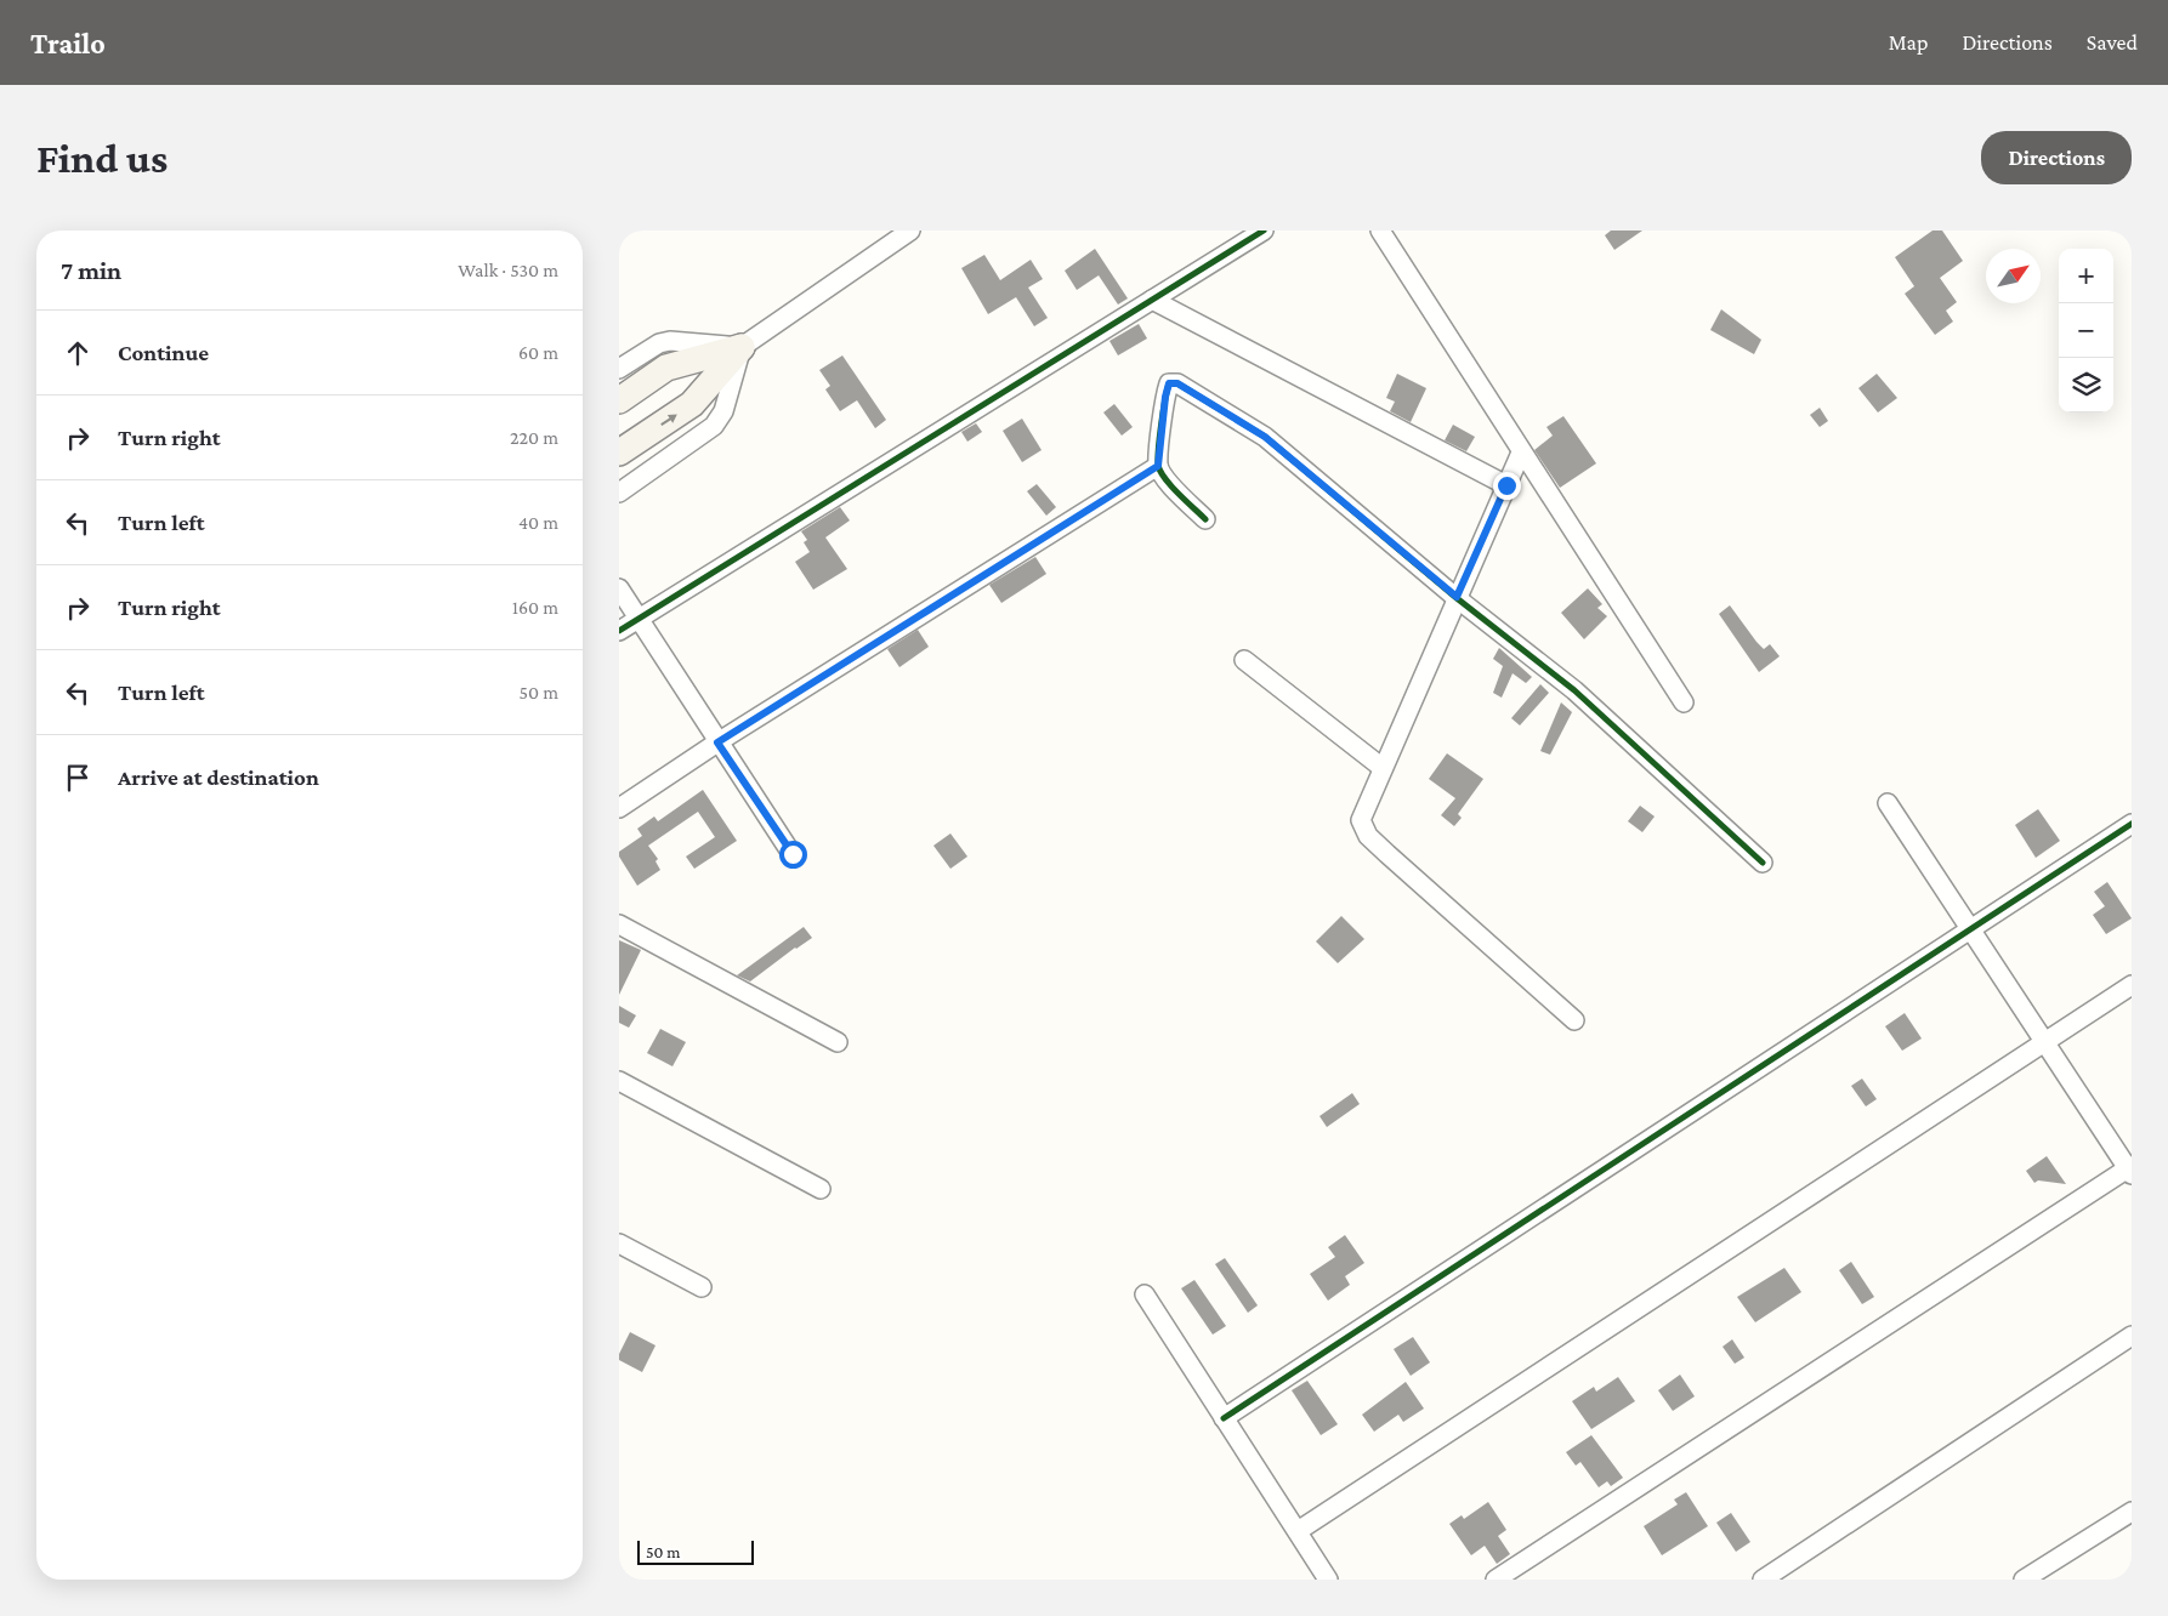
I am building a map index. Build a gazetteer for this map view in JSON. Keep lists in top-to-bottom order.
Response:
{
  "scale_bar": "50 m",
  "north": "top right",
  "page": {
    "header": "Trailo",
    "nav": ["Map", "Directions", "Saved"],
    "buttons": "Directions",
    "title": "Find us",
    "heading": ["7 min", "Walk · 530 m"],
    "map_buttons": ["+", "−"],
    "list": [
      ["Continue", "60 m"],
      ["Turn right", "220 m"],
      ["Turn left", "40 m"],
      ["Turn right", "160 m"],
      ["Turn left", "50 m"],
      "Arrive at destination"
    ],
    "scale": "50 m"
  }
}
